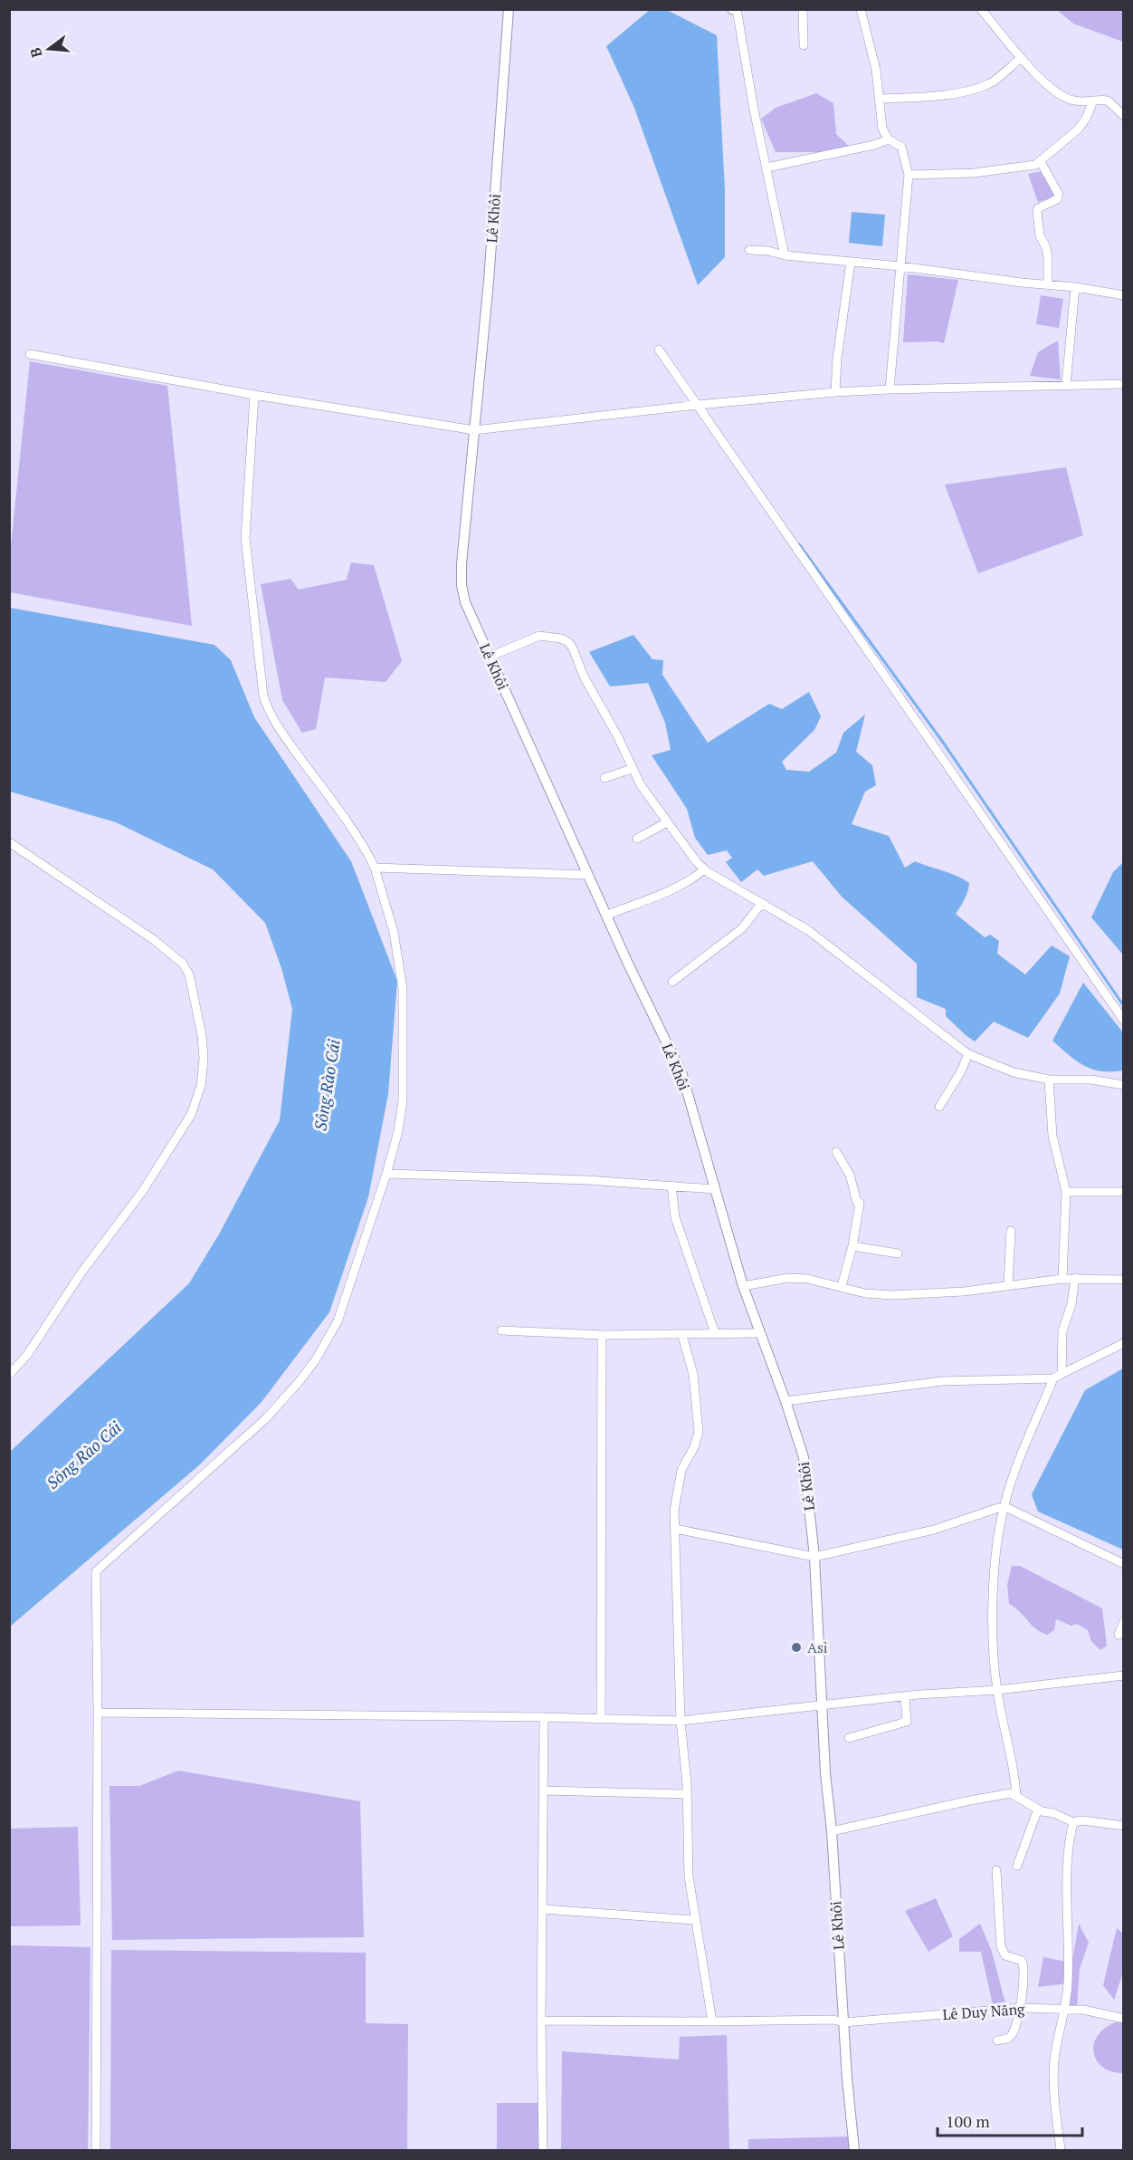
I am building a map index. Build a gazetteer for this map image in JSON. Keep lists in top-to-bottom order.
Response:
{
  "streets": {
    "street": ["Lê Khôi", "Lê Duy Năng"]
  },
  "crossings": [
    ["Lê Khôi", "Lê Duy Năng"]
  ],
  "water": ["Sông Rào Cái"],
  "places": ["Asi"],
  "scale_bar": "100 m",
  "north": "left"
}
